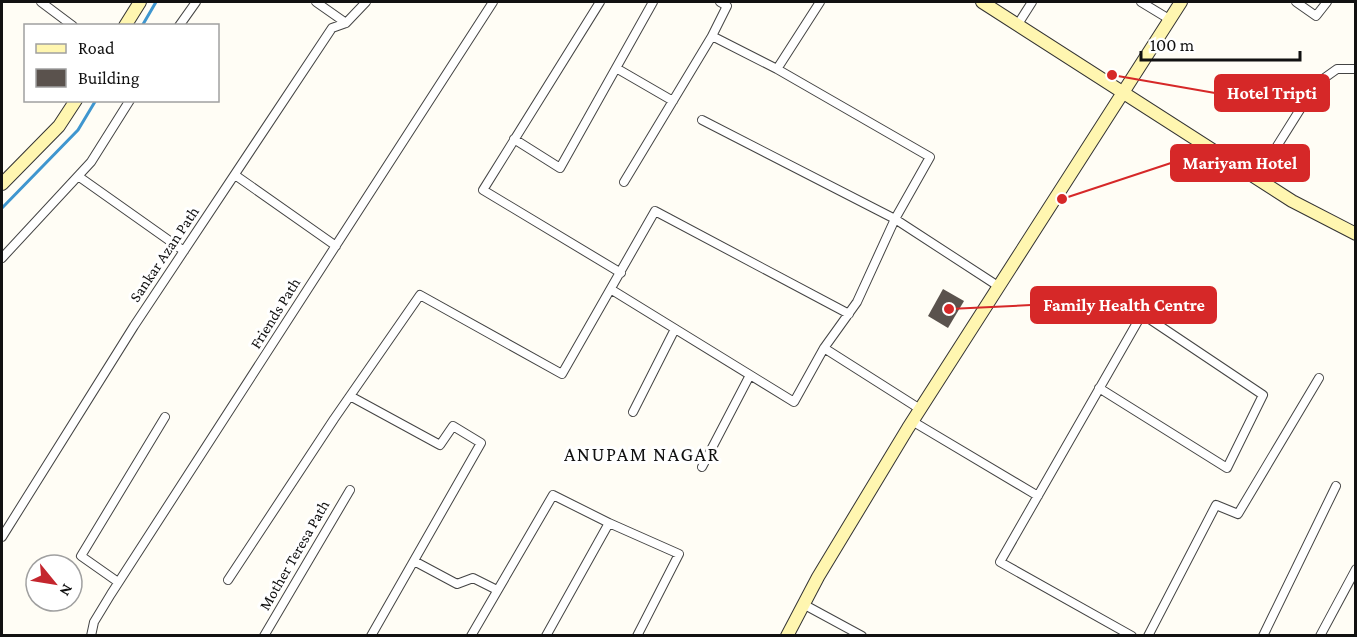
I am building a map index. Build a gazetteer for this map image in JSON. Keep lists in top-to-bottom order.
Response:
{
  "streets": {
    "street": ["Sankar Azan Path", "Friends Path", "Mother Teresa Path"]
  },
  "districts": ["ANUPAM NAGAR"],
  "places": ["Hotel Tripti", "Mariyam Hotel", "Family Health Centre"],
  "legend": ["Road", "Building"],
  "scale_bar": "100 m",
  "north": "bottom right"
}
